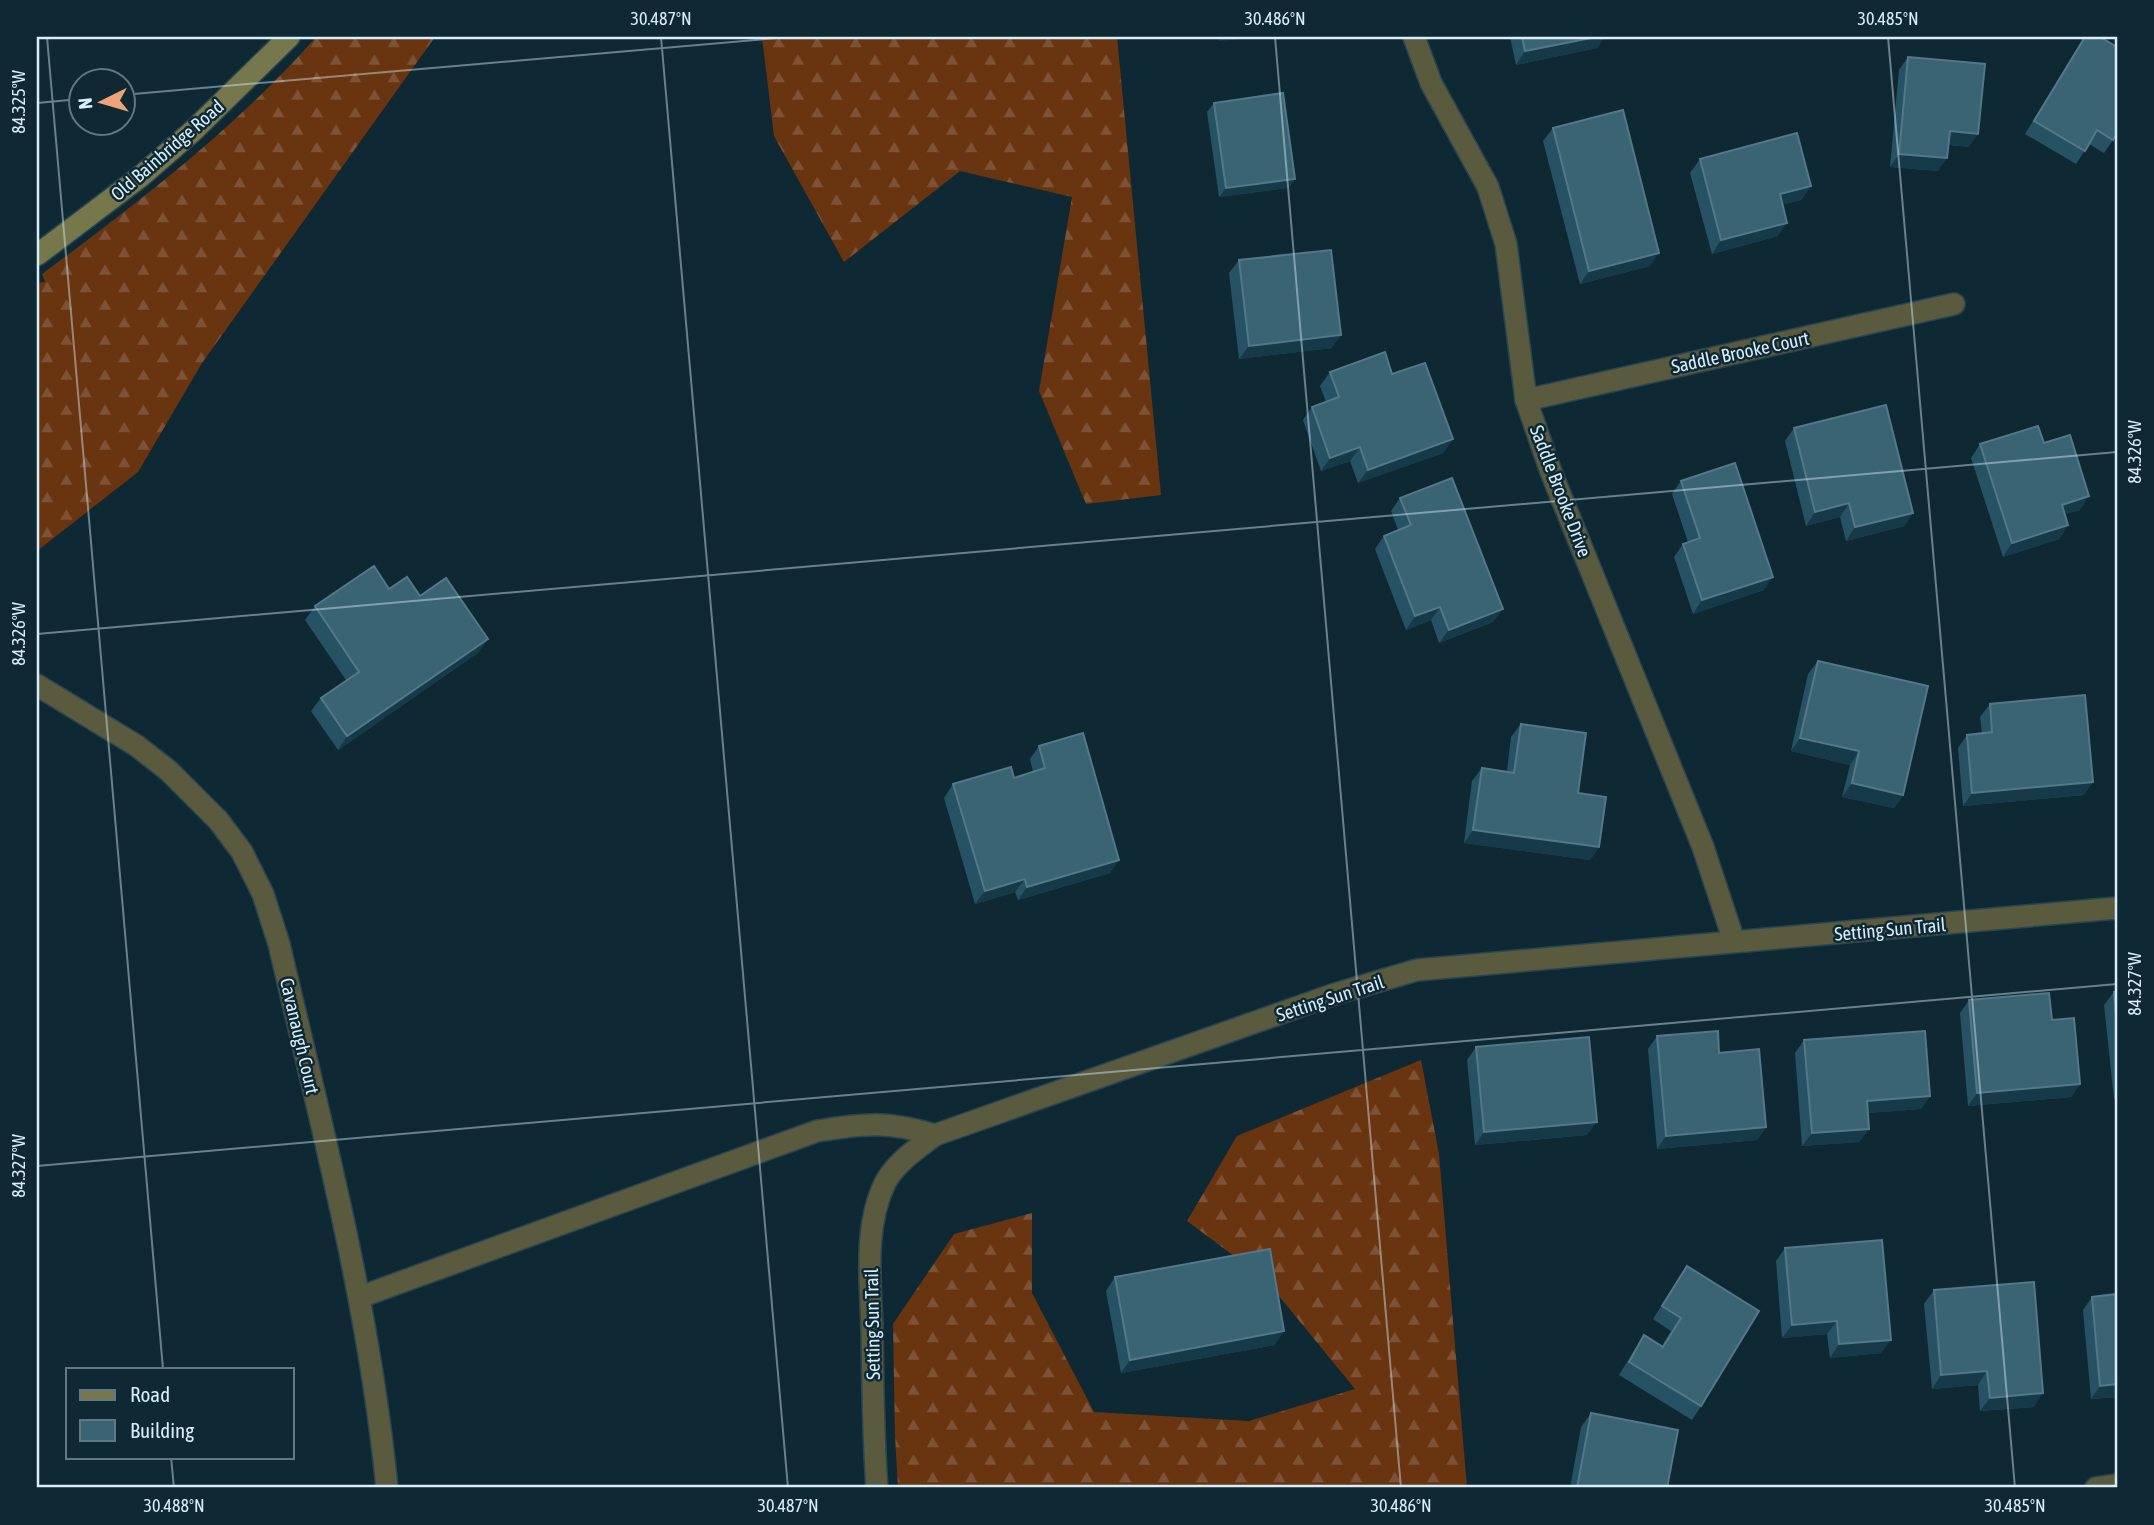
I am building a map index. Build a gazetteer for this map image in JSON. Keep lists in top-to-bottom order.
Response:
{
  "streets": {
    "main road": ["Old Bainbridge Road"],
    "street": [
      "Saddle Brooke Court",
      "Saddle Brooke Drive",
      "Setting Sun Trail",
      "Cavanaugh Court"
    ]
  },
  "crossings": [
    ["Saddle Brooke Court", "Saddle Brooke Drive"],
    ["Saddle Brooke Drive", "Setting Sun Trail"]
  ],
  "legend": ["Road", "Building"],
  "north": "left",
  "coordinates": [
    "30.487°N",
    "30.486°N",
    "30.485°N",
    "84.325°W",
    "84.326°W",
    "84.327°W",
    "30.488°N"
  ]
}
